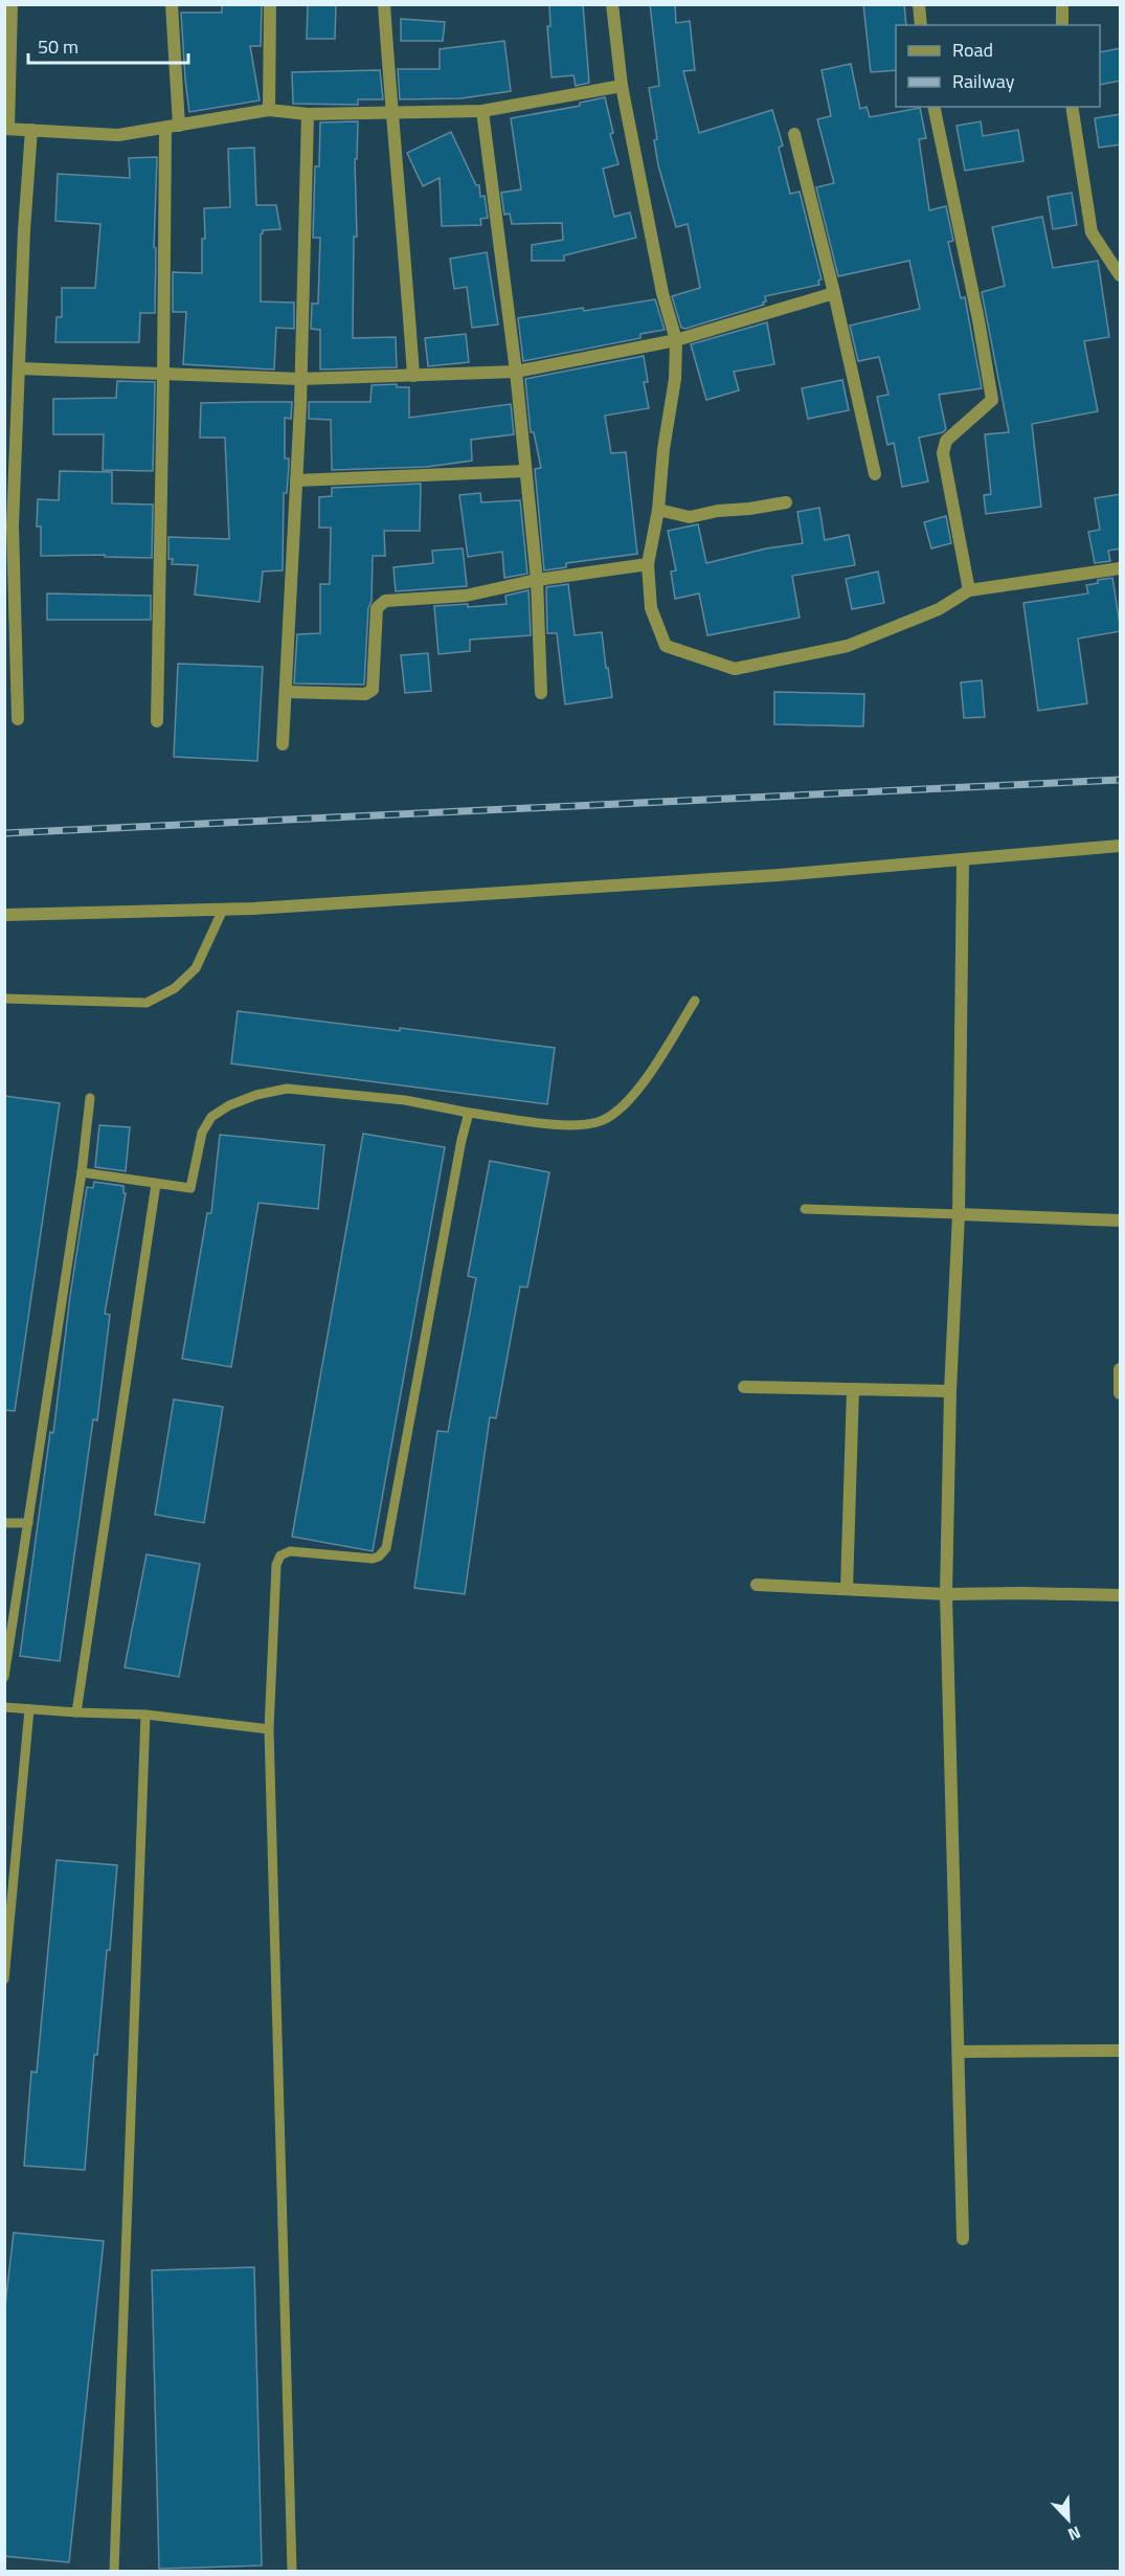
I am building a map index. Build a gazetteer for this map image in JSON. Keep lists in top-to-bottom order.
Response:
{
  "legend": ["Road", "Railway"],
  "scale_bar": "50 m",
  "north": "bottom right"
}
